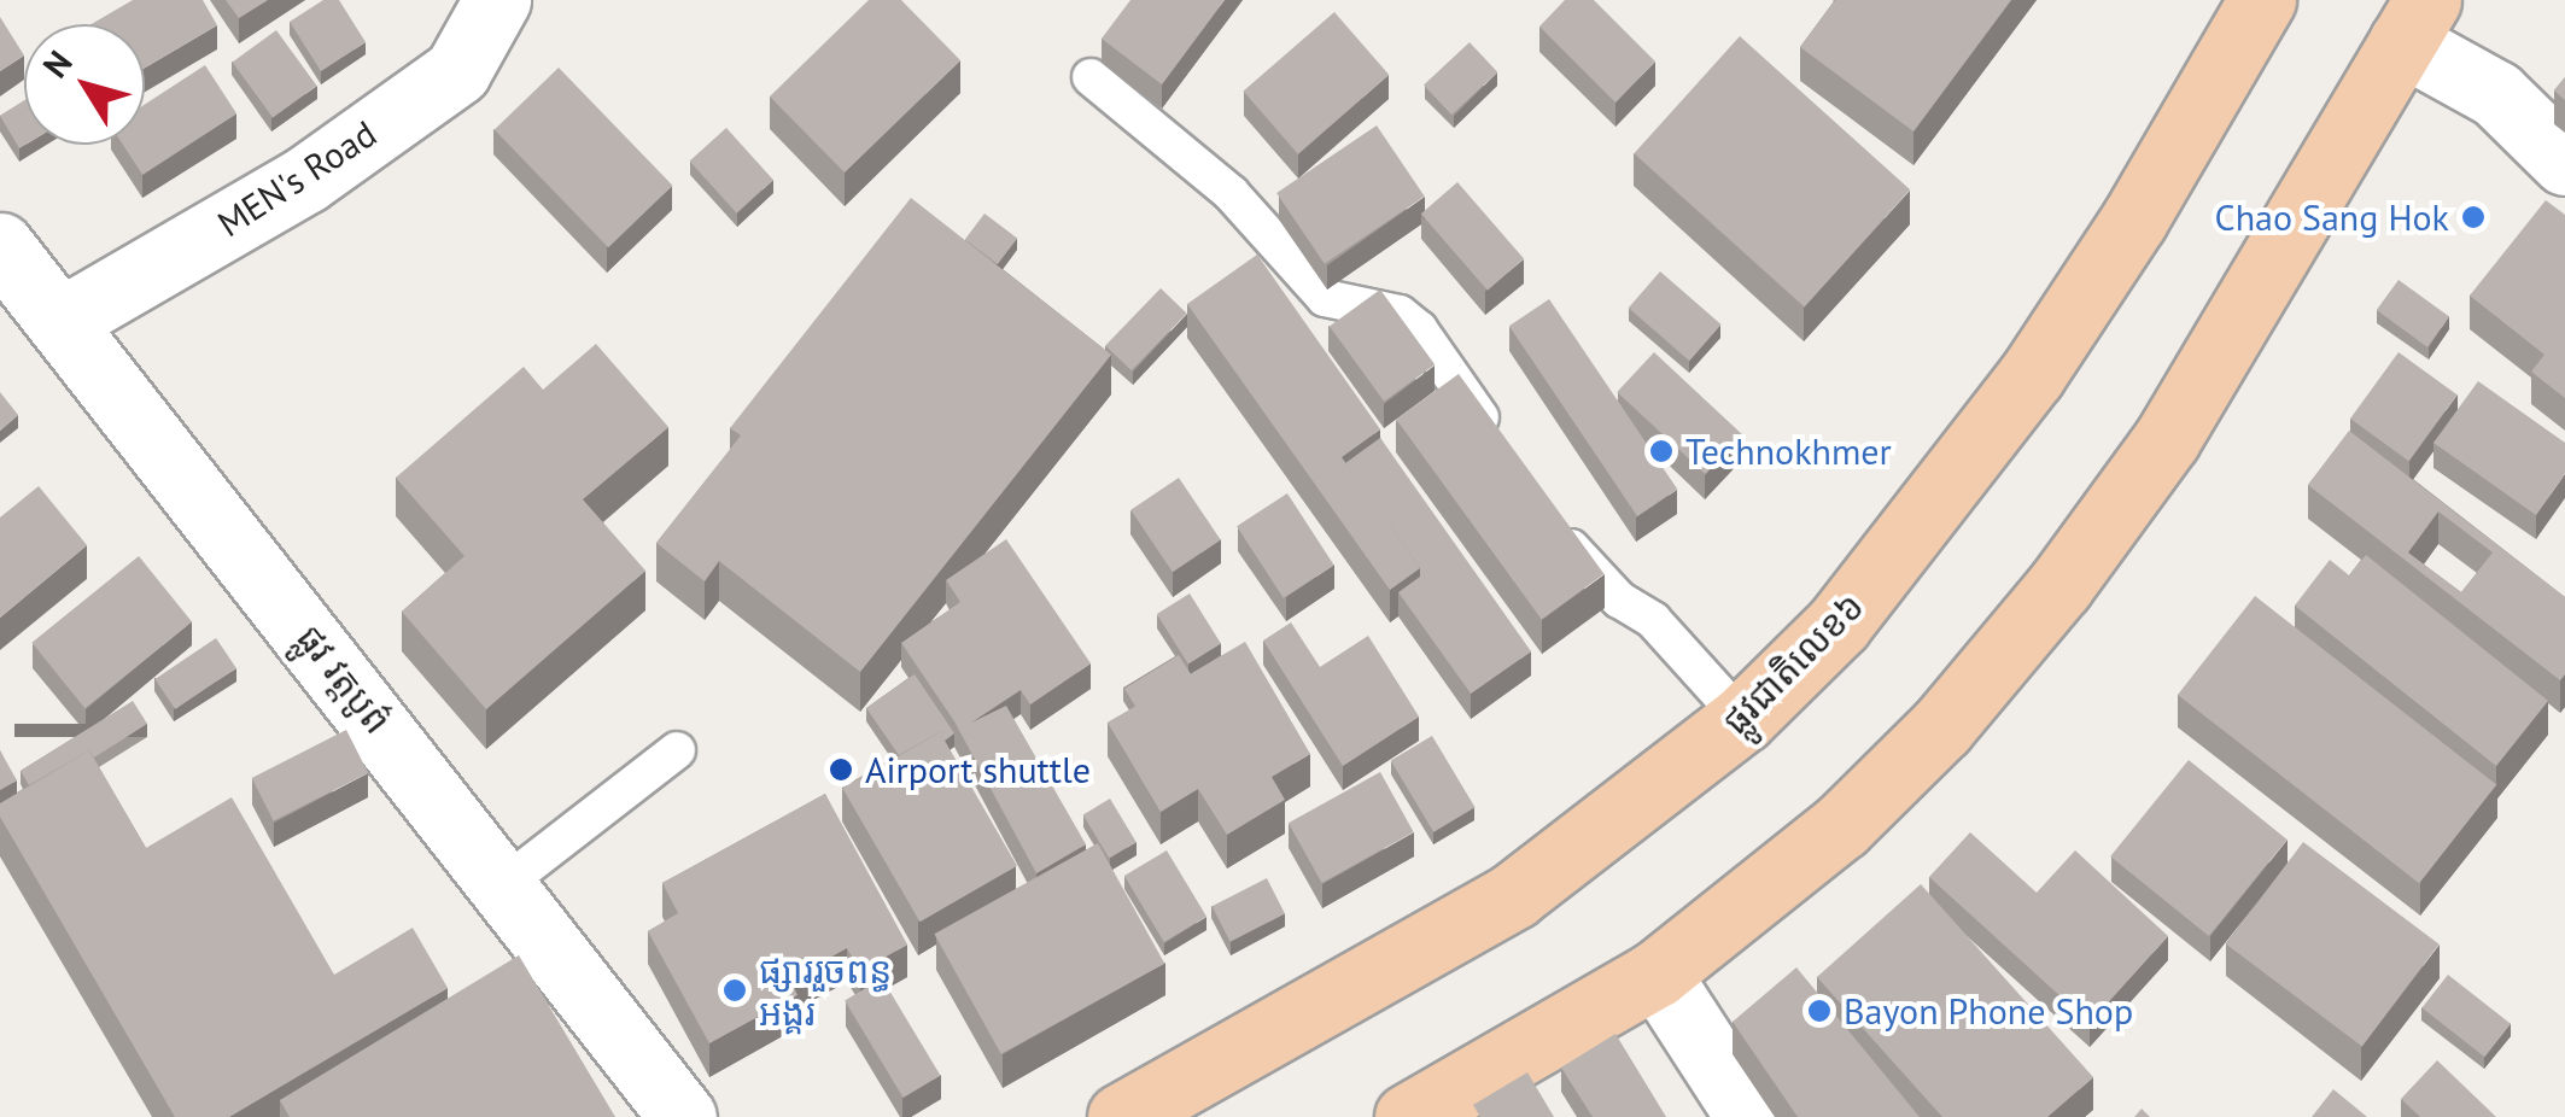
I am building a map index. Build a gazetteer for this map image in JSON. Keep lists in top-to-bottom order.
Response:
{
  "streets": {
    "main road": ["ផ្លូវជាតិលេខ៦"],
    "street": ["MEN's Road", "ផ្លូវ វត្តបូព៌"]
  },
  "crossings": [
    ["MEN's Road", "ផ្លូវ វត្តបូព៌"]
  ],
  "places": [
    "Chao Sang Hok",
    "Technokhmer",
    "Airport shuttle",
    "ផ្សាររួចពន្ធ អង្គរ",
    "Bayon Phone Shop"
  ],
  "north": "top left"
}
